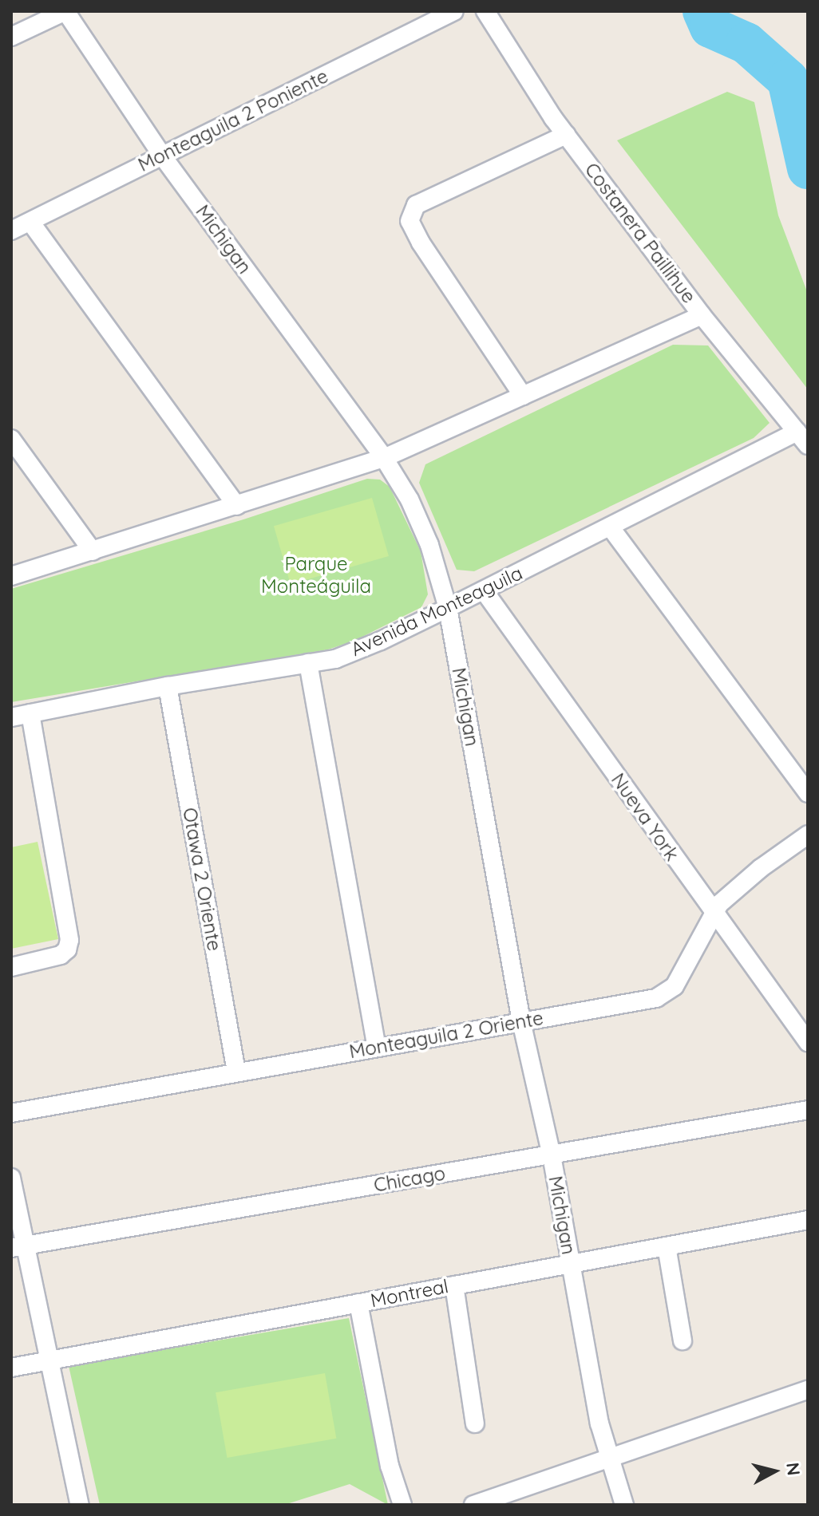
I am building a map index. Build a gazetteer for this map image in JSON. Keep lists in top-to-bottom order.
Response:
{
  "streets": {
    "street": [
      "Monteaguila 2 Poniente",
      "Costanera Paillihue",
      "Michigan",
      "Avenida Monteaguila",
      "Nueva York",
      "Otawa 2 Oriente",
      "Monteaguila 2 Oriente",
      "Chicago",
      "Montreal"
    ]
  },
  "crossings": [
    ["Monteaguila 2 Poniente", "Michigan"],
    ["Costanera Paillihue", "Avenida Monteaguila"],
    ["Michigan", "Avenida Monteaguila"],
    ["Michigan", "Monteaguila 2 Oriente"],
    ["Michigan", "Chicago"],
    ["Michigan", "Montreal"],
    ["Avenida Monteaguila", "Nueva York"],
    ["Avenida Monteaguila", "Otawa 2 Oriente"],
    ["Nueva York", "Monteaguila 2 Oriente"],
    ["Otawa 2 Oriente", "Monteaguila 2 Oriente"]
  ],
  "parks": ["Parque Monteáguila"],
  "north": "right"
}
